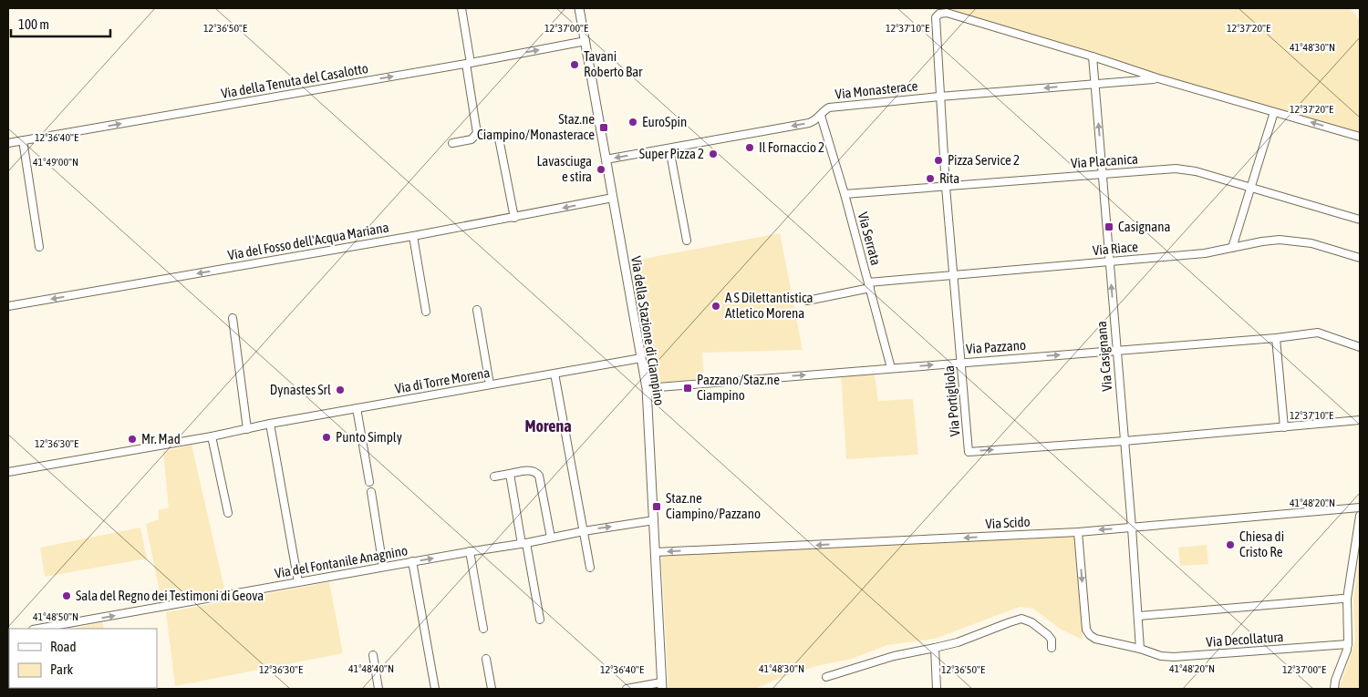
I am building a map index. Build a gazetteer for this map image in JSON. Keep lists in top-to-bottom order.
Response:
{
  "streets": {
    "street": [
      "Via della Tenuta del Casalotto",
      "Via Monasterace",
      "Via Placanica",
      "Via Serrata",
      "Via del Fosso dell'Acqua Mariana",
      "Via Riace",
      "Via della Stazione di Ciampino",
      "Via Pazzano",
      "Via Casignana",
      "Via di Torre Morena",
      "Via Portigliola",
      "Via Scido",
      "Via del Fontanile Anagnino",
      "Via Decollatura"
    ]
  },
  "crossings": [
    ["Via della Tenuta del Casalotto", "Via della Stazione di Ciampino"],
    ["Via Monasterace", "Via Serrata"],
    ["Via Monasterace", "Via della Stazione di Ciampino"],
    ["Via Monasterace", "Via Casignana"],
    ["Via Monasterace", "Via Portigliola"],
    ["Via Placanica", "Via Serrata"],
    ["Via Placanica", "Via Casignana"],
    ["Via Placanica", "Via Portigliola"],
    ["Via Serrata", "Via Riace"],
    ["Via Serrata", "Via Pazzano"],
    ["Via del Fosso dell'Acqua Mariana", "Via della Stazione di Ciampino"],
    ["Via Riace", "Via Casignana"],
    ["Via Riace", "Via Portigliola"],
    ["Via della Stazione di Ciampino", "Via Pazzano"],
    ["Via della Stazione di Ciampino", "Via di Torre Morena"],
    ["Via della Stazione di Ciampino", "Via Scido"],
    ["Via della Stazione di Ciampino", "Via del Fontanile Anagnino"],
    ["Via Pazzano", "Via Casignana"],
    ["Via Pazzano", "Via Portigliola"],
    ["Via Casignana", "Via Portigliola"],
    ["Via Casignana", "Via Scido"],
    ["Via Casignana", "Via Decollatura"],
    ["Via Scido", "Via Decollatura"]
  ],
  "one_way": [
    "Via della Tenuta del Casalotto",
    "Via Monasterace",
    "Via del Fosso dell'Acqua Mariana",
    "Via Pazzano",
    "Via Scido",
    "Via del Fontanile Anagnino",
    "Via Decollatura"
  ],
  "districts": ["Morena"],
  "places": {
    "other": [
      "Tavani Roberto Bar",
      "EuroSpin",
      "Il Fornaccio 2",
      "Super Pizza 2",
      "Pizza Service 2",
      "Lavasciuga e stira",
      "Rita",
      "A S Dilettantistica Atletico Morena",
      "Dynastes Srl",
      "Punto Simply",
      "Mr. Mad",
      "Chiesa di Cristo Re",
      "Sala del Regno dei Testimoni di Geova"
    ],
    "transit": [
      "Staz.ne Ciampino/Monasterace",
      "Casignana",
      "Pazzano/Staz.ne Ciampino",
      "Staz.ne Ciampino/Pazzano"
    ]
  },
  "legend": ["Road", "Park"],
  "scale_bar": "100 m",
  "coordinates": [
    "12°37'20\"E",
    "12°36'50\"E",
    "12°37'00\"E",
    "12°37'10\"E",
    "41°48'30\"N",
    "12°36'40\"E",
    "41°49'00\"N",
    "12°36'30\"E",
    "41°48'20\"N",
    "41°48'50\"N",
    "41°48'40\"N"
  ]
}
